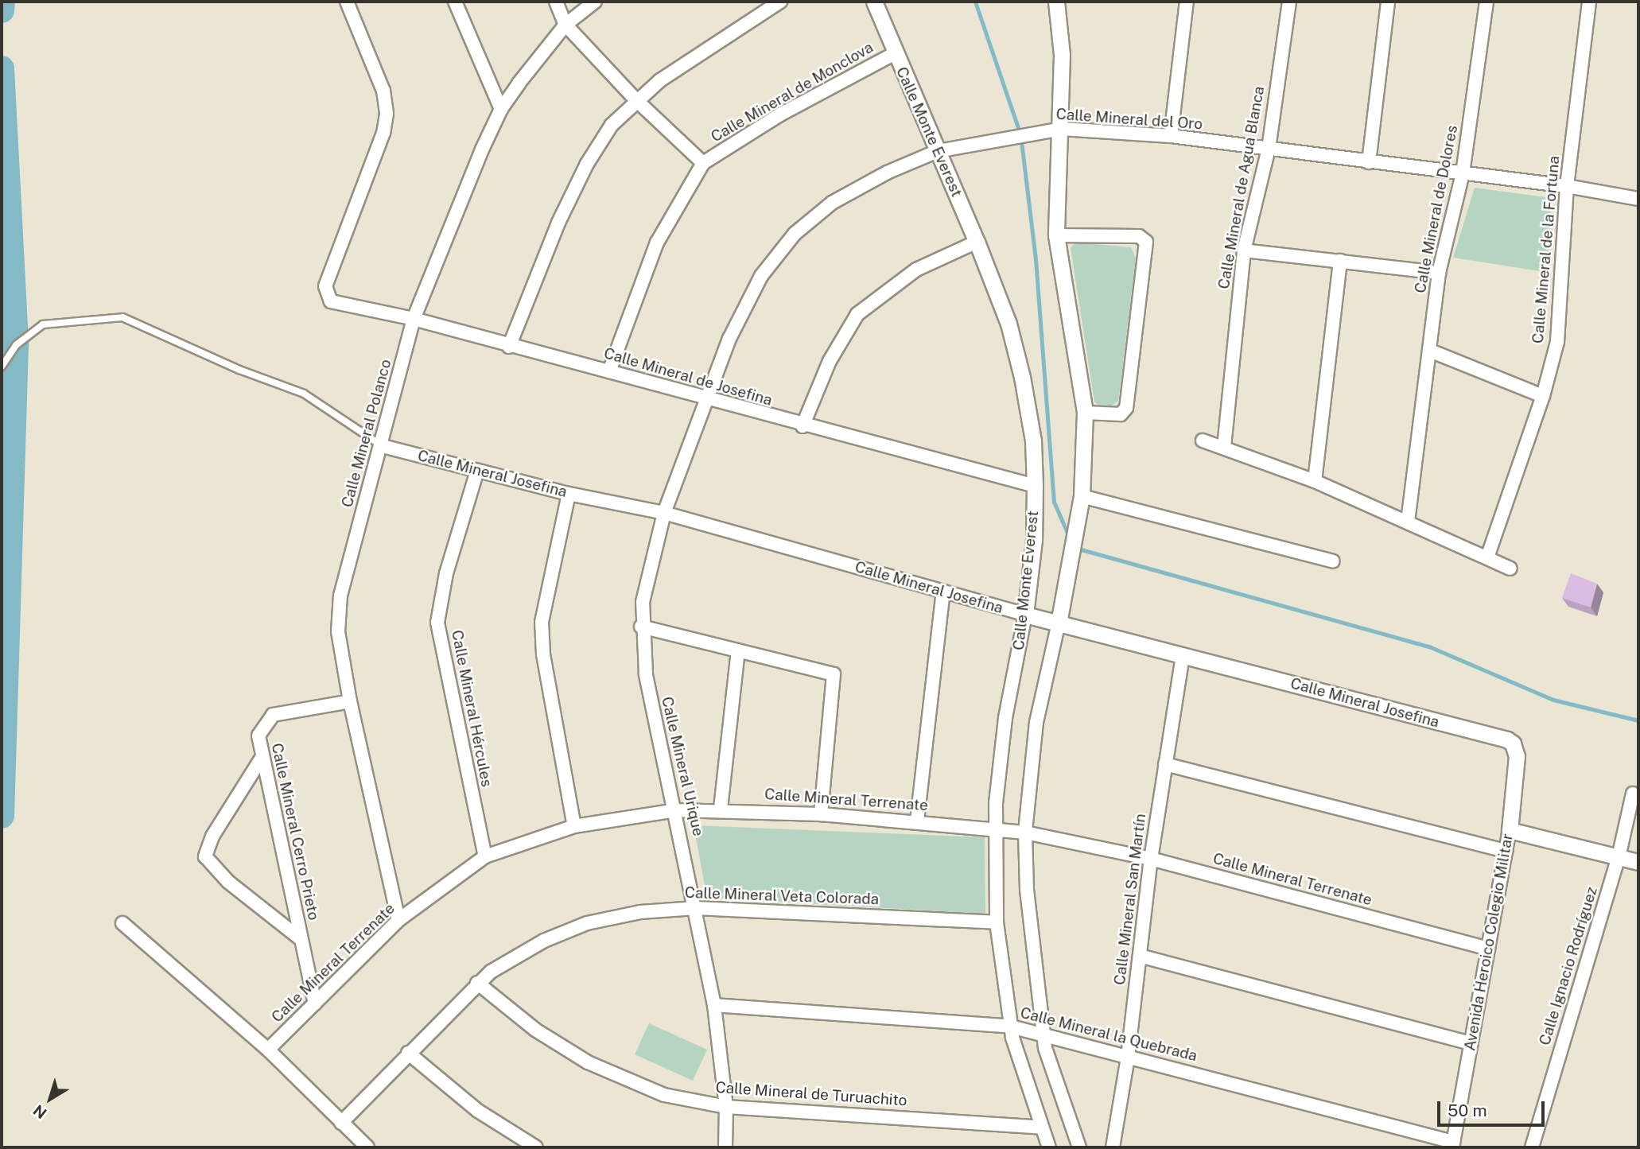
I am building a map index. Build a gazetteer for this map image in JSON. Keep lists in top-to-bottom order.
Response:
{
  "streets": {
    "street": [
      "Calle Mineral de Monclova",
      "Calle Mineral del Oro",
      "Calle Monte Everest",
      "Calle Mineral de Agua Blanca",
      "Calle Mineral de Dolores",
      "Calle Mineral de la Fortuna",
      "Calle Mineral de Josefina",
      "Calle Mineral Polanco",
      "Calle Mineral Josefina",
      "Calle Mineral Hércules",
      "Calle Mineral Urique",
      "Calle Mineral Terrenate",
      "Calle Mineral Cerro Prieto",
      "Calle Mineral Veta Colorada",
      "Calle Mineral San Martín",
      "Avenida Heroico Colegio Militar",
      "Calle Ignacio Rodríguez",
      "Calle Mineral la Quebrada",
      "Calle Mineral de Turuachito"
    ]
  },
  "crossings": [
    ["Calle Mineral de Monclova", "Calle Monte Everest"],
    ["Calle Mineral de Monclova", "Calle Mineral de Josefina"],
    ["Calle Mineral del Oro", "Calle Monte Everest"],
    ["Calle Mineral del Oro", "Calle Mineral de Agua Blanca"],
    ["Calle Mineral del Oro", "Calle Mineral de Dolores"],
    ["Calle Mineral del Oro", "Calle Mineral de la Fortuna"],
    ["Calle Mineral del Oro", "Calle Mineral de Josefina"],
    ["Calle Mineral del Oro", "Calle Mineral Urique"],
    ["Calle Monte Everest", "Calle Mineral de Josefina"],
    ["Calle Monte Everest", "Calle Mineral Josefina"],
    ["Calle Monte Everest", "Calle Mineral Terrenate"],
    ["Calle Monte Everest", "Calle Mineral Veta Colorada"],
    ["Calle Monte Everest", "Calle Mineral la Quebrada"],
    ["Calle Monte Everest", "Calle Mineral de Turuachito"],
    ["Calle Mineral de Josefina", "Calle Mineral Polanco"],
    ["Calle Mineral de Josefina", "Calle Mineral Urique"],
    ["Calle Mineral Polanco", "Calle Mineral Josefina"],
    ["Calle Mineral Polanco", "Calle Mineral Terrenate"],
    ["Calle Mineral Polanco", "Calle Mineral Cerro Prieto"],
    ["Calle Mineral Josefina", "Calle Mineral Hércules"],
    ["Calle Mineral Josefina", "Calle Mineral Urique"],
    ["Calle Mineral Josefina", "Calle Mineral San Martín"],
    ["Calle Mineral Josefina", "Avenida Heroico Colegio Militar"],
    ["Calle Mineral Hércules", "Calle Mineral Terrenate"],
    ["Calle Mineral Urique", "Calle Mineral Terrenate"],
    ["Calle Mineral Urique", "Calle Mineral Veta Colorada"],
    ["Calle Mineral Urique", "Calle Mineral la Quebrada"],
    ["Calle Mineral Urique", "Calle Mineral de Turuachito"],
    ["Calle Mineral Terrenate", "Calle Mineral Cerro Prieto"],
    ["Calle Mineral Terrenate", "Calle Mineral San Martín"],
    ["Calle Mineral Terrenate", "Avenida Heroico Colegio Militar"],
    ["Calle Mineral Veta Colorada", "Calle Mineral de Turuachito"],
    ["Calle Mineral San Martín", "Calle Mineral la Quebrada"],
    ["Avenida Heroico Colegio Militar", "Calle Mineral la Quebrada"]
  ],
  "scale_bar": "50 m",
  "north": "bottom left"
}
